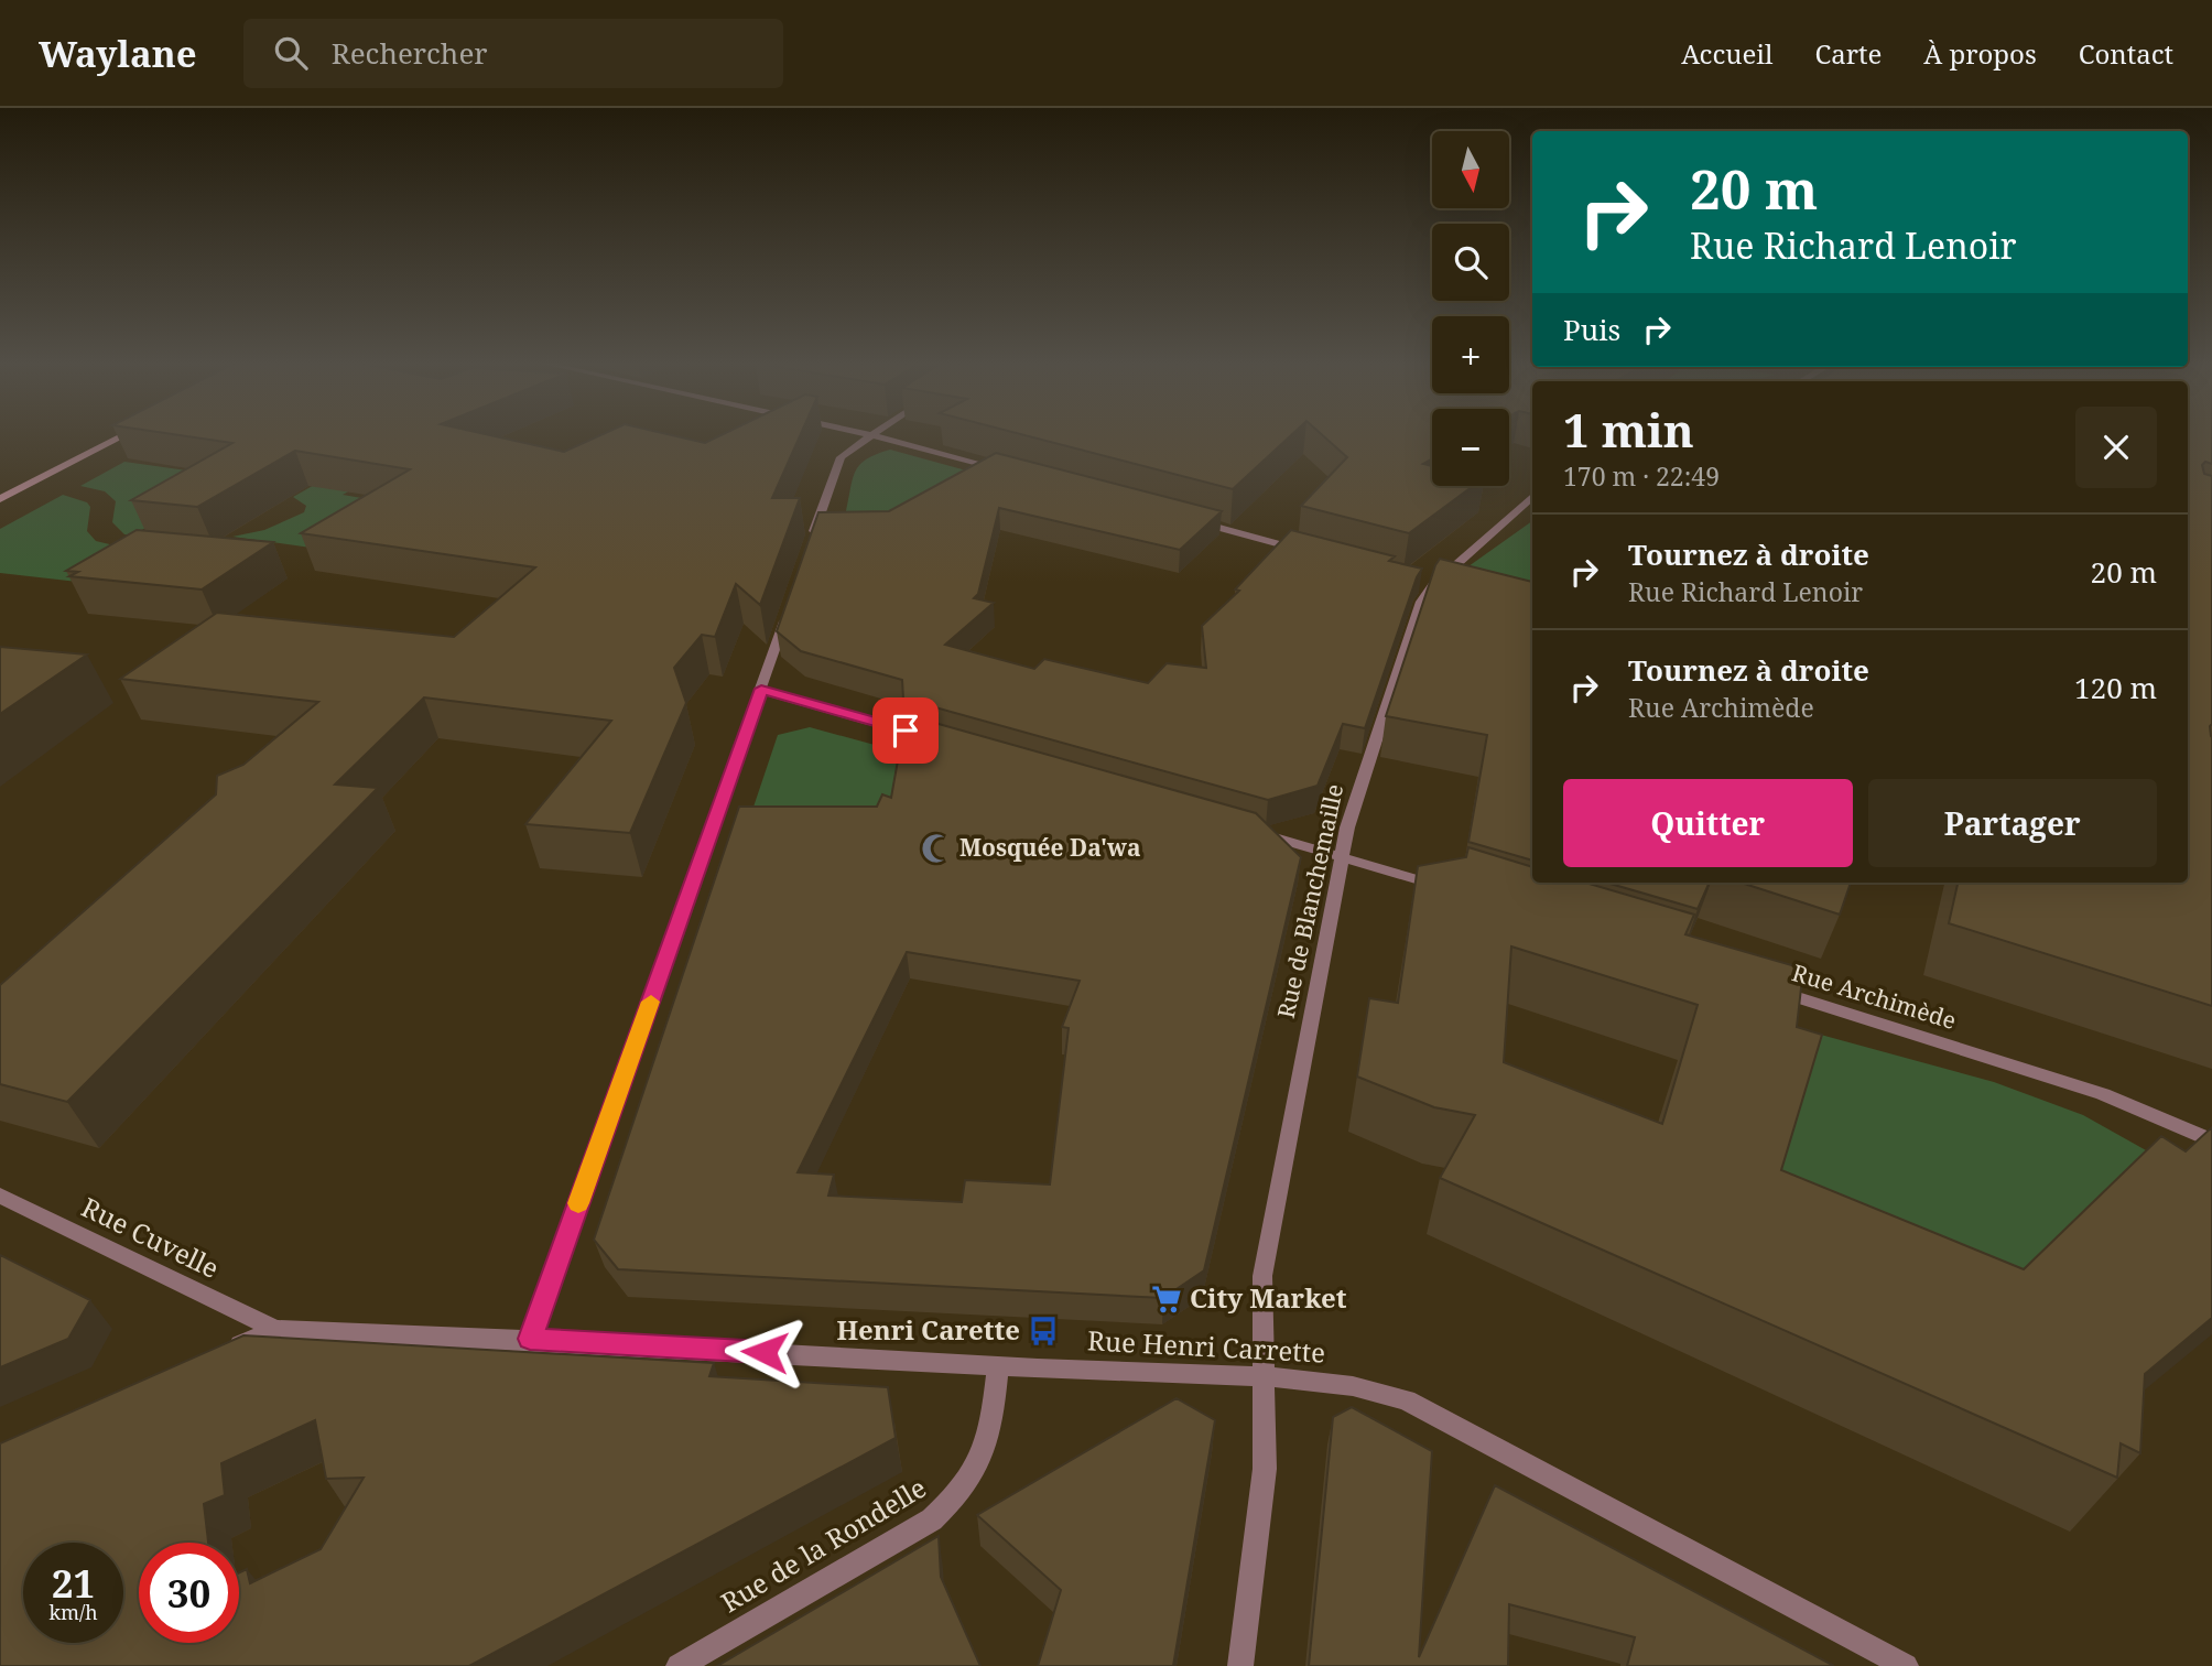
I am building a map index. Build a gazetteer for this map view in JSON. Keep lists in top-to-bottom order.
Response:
{
  "streets": {
    "street": [
      "Rue de Blanchemaille",
      "Rue Archimède",
      "Rue Cuvelle",
      "Rue Henri Carrette",
      "Rue de la Rondelle"
    ]
  },
  "crossings": [
    ["Rue de Blanchemaille", "Rue Henri Carrette"],
    ["Rue Cuvelle", "Rue Henri Carrette"],
    ["Rue Henri Carrette", "Rue de la Rondelle"]
  ],
  "places": {
    "mosque": ["Mosquée Da'wa"],
    "supermarket": ["City Market"],
    "bus stop": ["Henri Carette"]
  },
  "north": "bottom",
  "page": {
    "header": "Waylane",
    "search": "Rechercher",
    "nav": [
      "Accueil",
      "Carte",
      "À propos",
      "Contact"
    ],
    "map_buttons": ["+", "−"],
    "turn": ["20 m", "Rue Richard Lenoir"],
    "then": "Puis",
    "heading": ["1 min", "170 m · 22:49"],
    "list": [
      {
        "name": "Tournez à droite",
        "note": "Rue Richard Lenoir",
        "value": "20 m"
      },
      {
        "name": "Tournez à droite",
        "note": "Rue Archimède",
        "value": "120 m"
      }
    ],
    "buttons": ["Quitter", "Partager"],
    "speed": "21 km/h",
    "limit": "30"
  }
}
